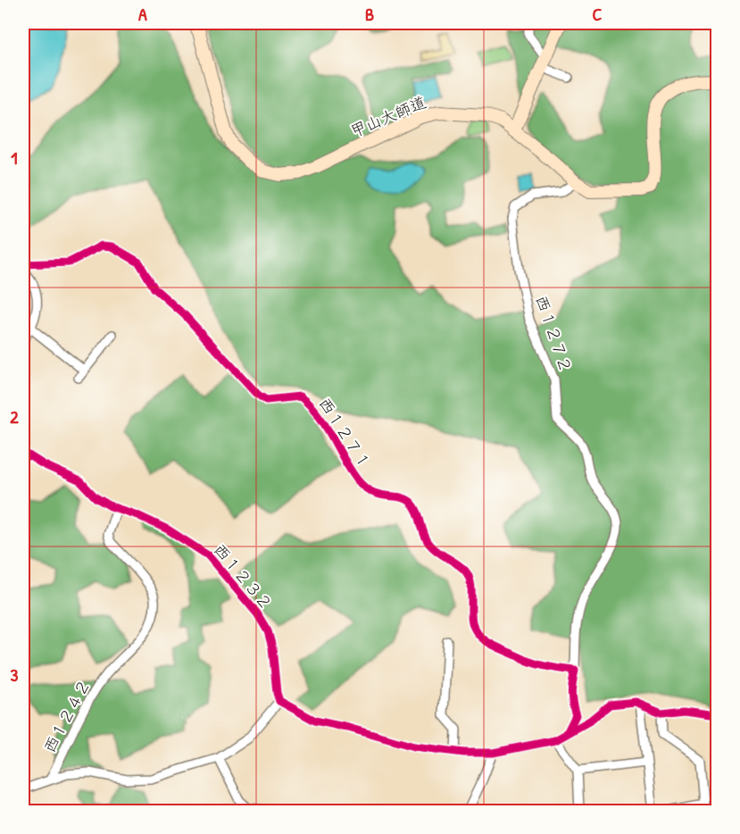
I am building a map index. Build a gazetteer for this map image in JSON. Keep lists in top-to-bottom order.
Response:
{
  "streets": {
    "street": [
      "甲山大師道",
      "西１２７２",
      "西１２７１",
      "西１２３２",
      "西１２４２"
    ]
  },
  "crossings": [
    ["甲山大師道", "西１２７２"],
    ["西１２７２", "西１２７１"],
    ["西１２３２", "西１２４２"]
  ],
  "grid": {
    "columns": ["A", "B", "C"],
    "rows": ["1", "2", "3"]
  }
}
